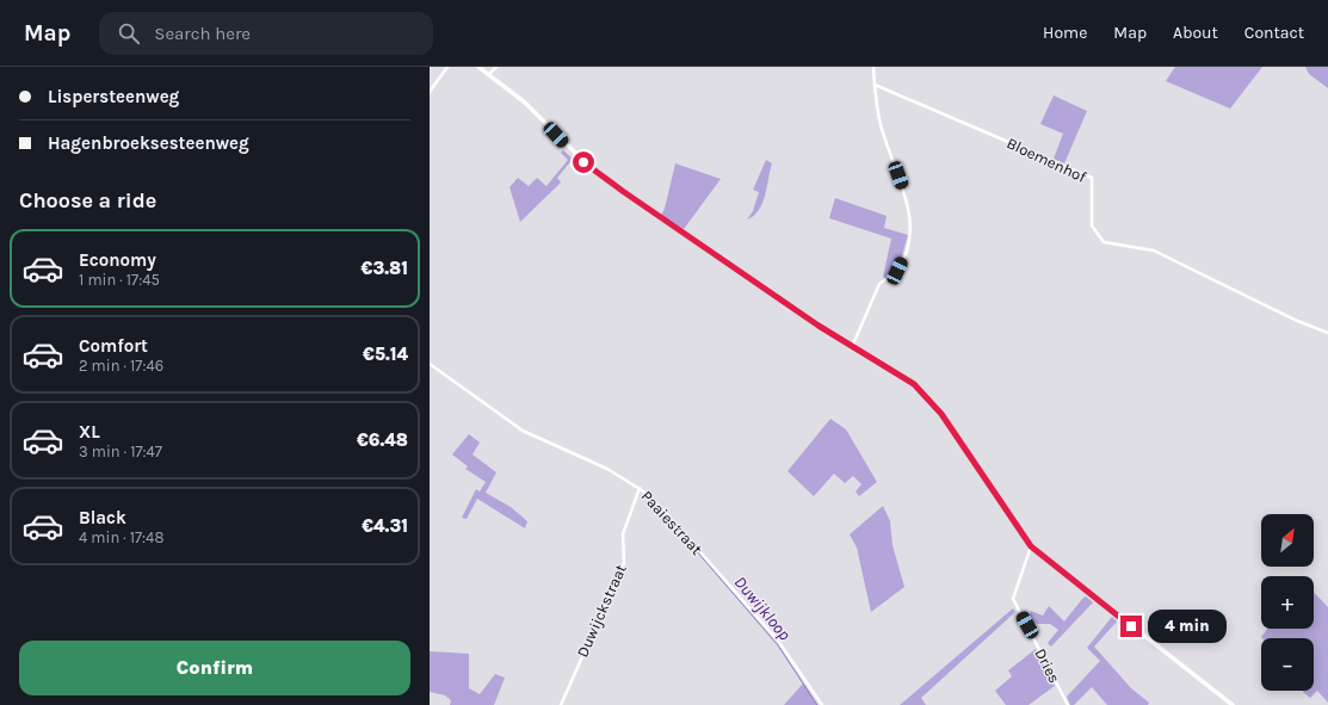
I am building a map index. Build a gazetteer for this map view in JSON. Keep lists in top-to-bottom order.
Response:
{
  "streets": {
    "street": [
      "Bloemenhof",
      "Paaiestraat",
      "Duwijckstraat",
      "Dries"
    ]
  },
  "crossings": [
    ["Paaiestraat", "Duwijckstraat"]
  ],
  "water": ["Duwijkloop"],
  "north": "top right",
  "page": {
    "header": "Map",
    "search": "Search here",
    "nav": [
      "Home",
      "Map",
      "About",
      "Contact"
    ],
    "banner": ["Lispersteenweg", "Hagenbroeksesteenweg"],
    "heading": "Choose a ride",
    "list": [
      {
        "name": "Economy",
        "note": "1 min · 17:45",
        "value": "€3.81"
      },
      {
        "name": "Comfort",
        "note": "2 min · 17:46",
        "value": "€5.14"
      },
      {
        "name": "XL",
        "note": "3 min · 17:47",
        "value": "€6.48"
      },
      {
        "name": "Black",
        "note": "4 min · 17:48",
        "value": "€4.31"
      }
    ],
    "map_buttons": ["+", "−"],
    "bubble": "4 min",
    "buttons": "Confirm"
  }
}
